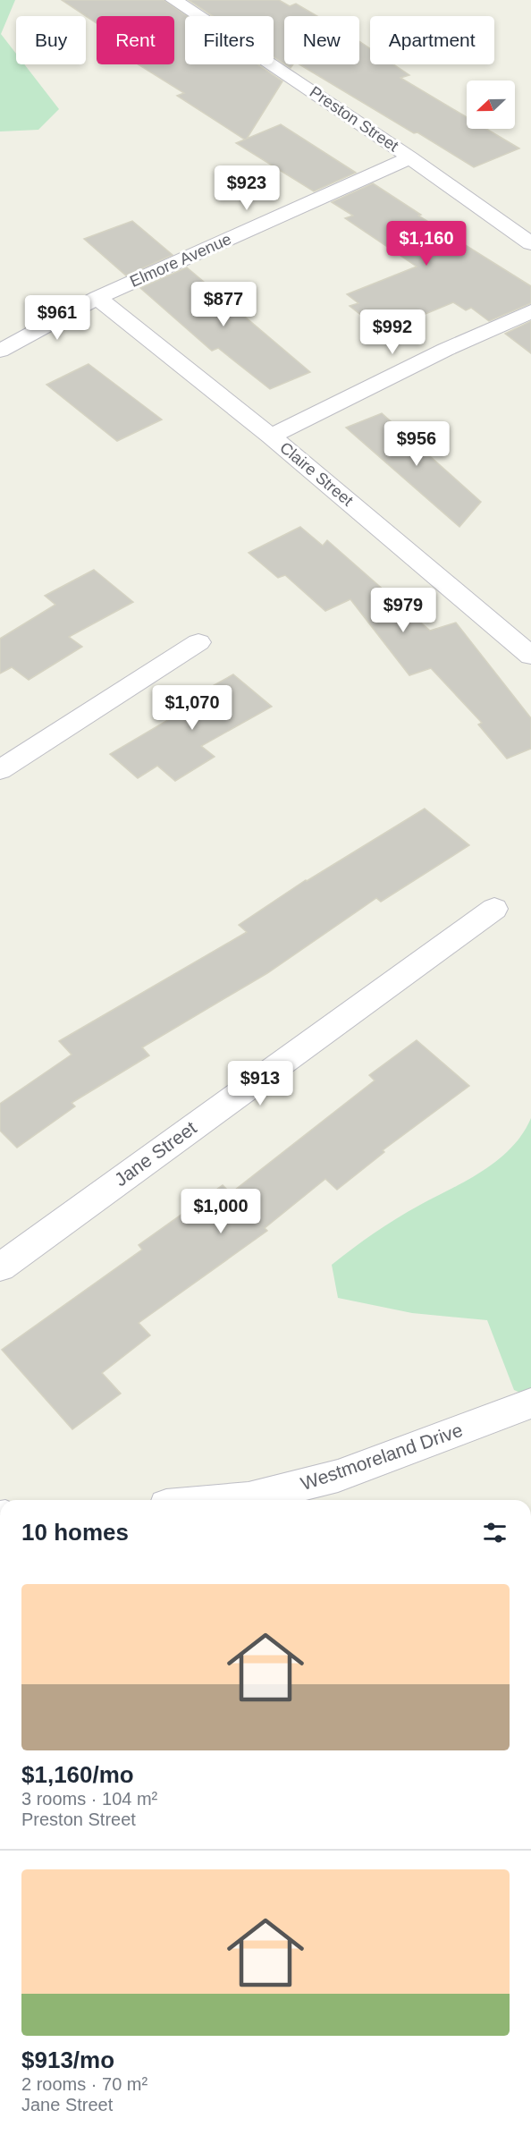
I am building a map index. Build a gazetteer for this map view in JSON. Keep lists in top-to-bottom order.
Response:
{
  "streets": {
    "street": [
      "Preston Street",
      "Elmore Avenue",
      "Claire Street",
      "Jane Street",
      "Westmoreland Drive"
    ]
  },
  "crossings": [
    ["Preston Street", "Elmore Avenue"],
    ["Elmore Avenue", "Claire Street"]
  ],
  "north": "left",
  "page": {
    "chip": [
      "Buy",
      "Rent",
      "Filters",
      "New",
      "Apartment"
    ],
    "price": [
      "$923",
      "$1,160",
      "$877",
      "$961",
      "$992",
      "$956",
      "$979",
      "$1,070",
      "$913",
      "$1,000"
    ],
    "heading": "10 homes",
    "list": [
      {
        "name": "$1,160/mo",
        "note": "3 rooms · 104 m² · Preston Street"
      },
      {
        "name": "$913/mo",
        "note": "2 rooms · 70 m² · Jane Street"
      }
    ]
  }
}
